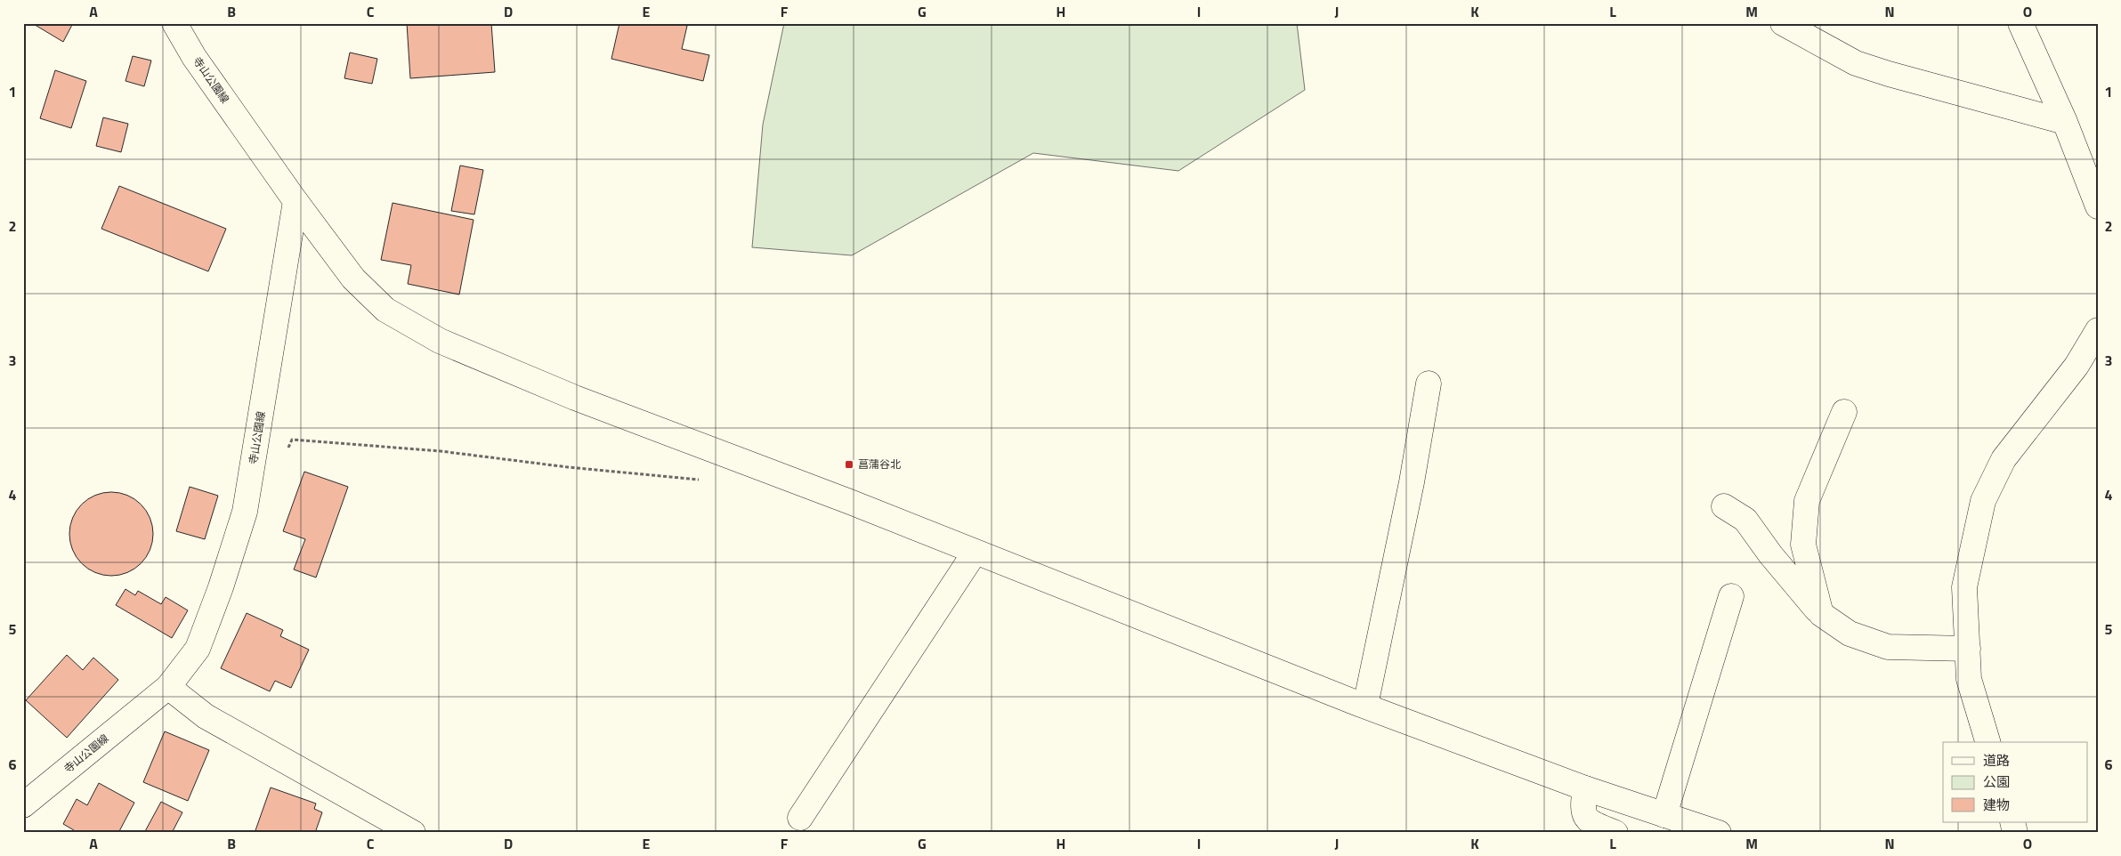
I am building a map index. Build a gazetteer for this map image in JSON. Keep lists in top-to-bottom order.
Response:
{
  "streets": {
    "street": ["寺山公園線"]
  },
  "places": {
    "transit": ["菖蒲谷北"]
  },
  "legend": ["道路", "公園", "建物"],
  "grid": {
    "columns": [
      "A",
      "B",
      "C",
      "D",
      "E",
      "F",
      "G",
      "H",
      "I",
      "J",
      "K",
      "L",
      "M",
      "N",
      "O"
    ],
    "rows": [
      "1",
      "2",
      "3",
      "4",
      "5",
      "6"
    ]
  }
}
